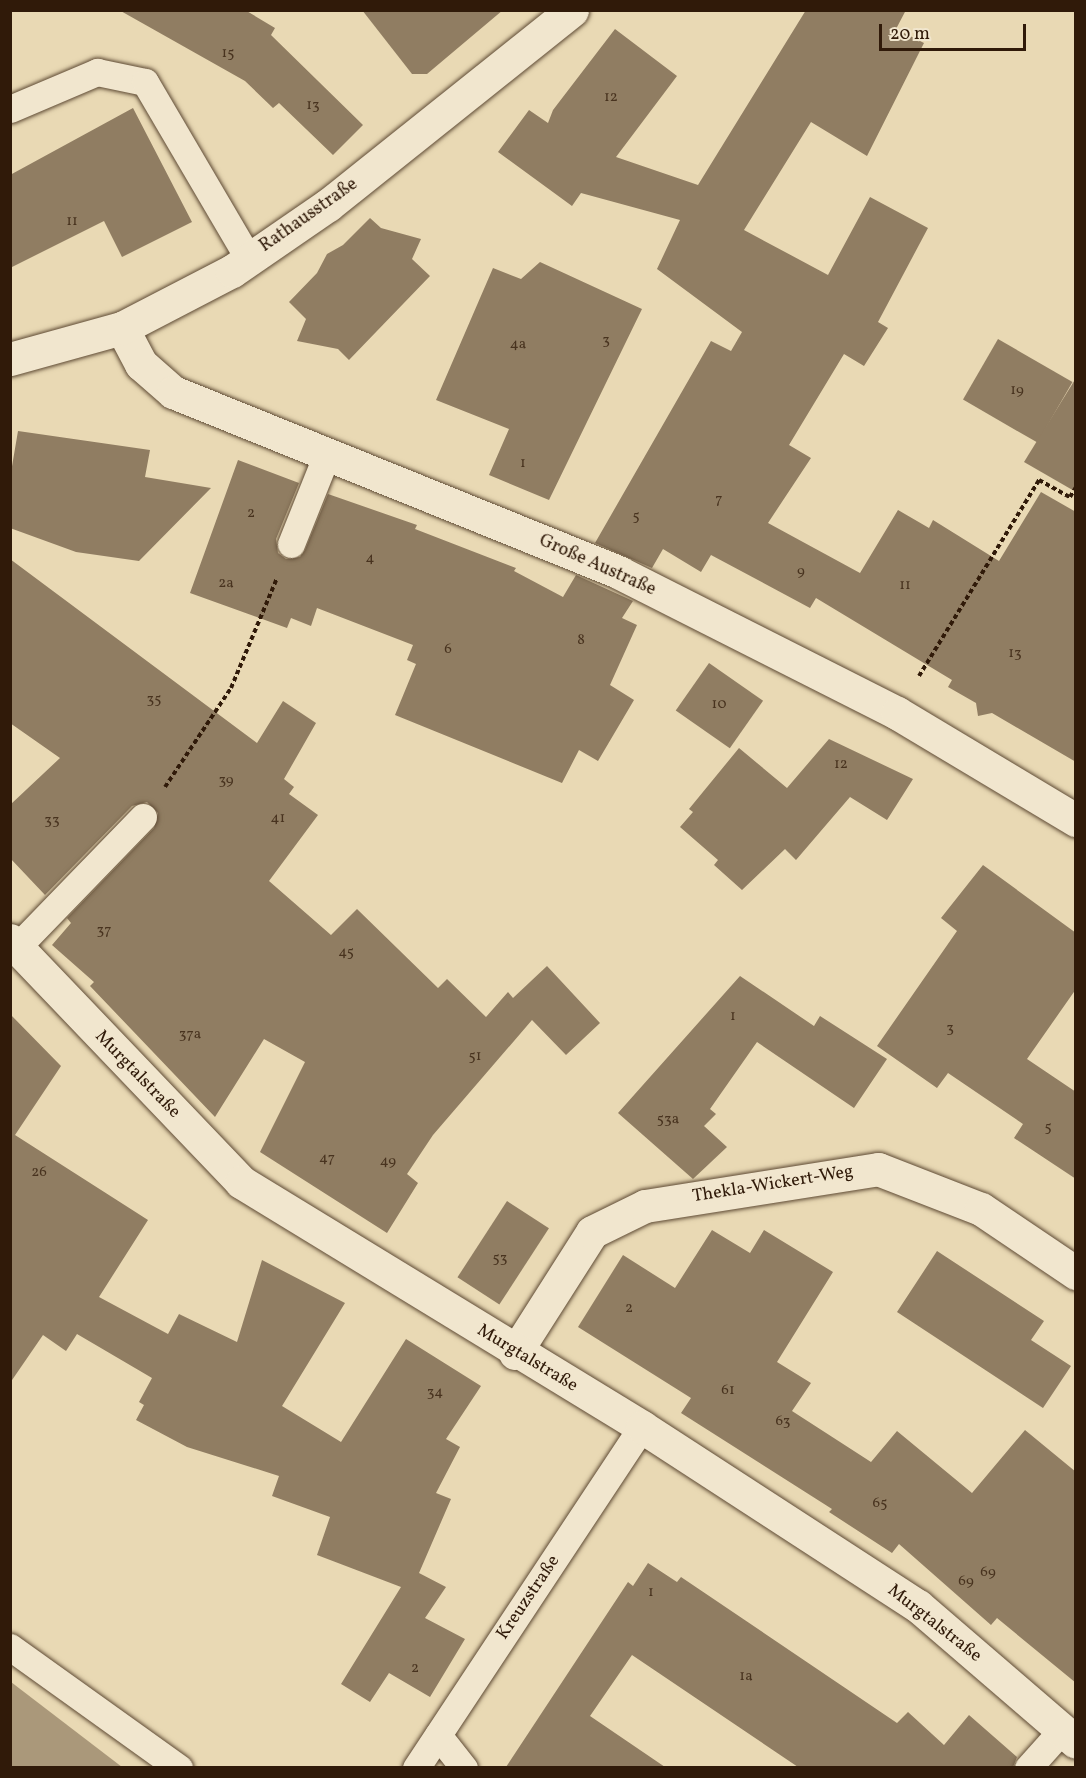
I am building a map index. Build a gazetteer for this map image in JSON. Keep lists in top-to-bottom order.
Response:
{
  "streets": {
    "street": [
      "Rathausstraße",
      "Große Austraße",
      "Murgtalstraße",
      "Thekla-Wickert-Weg"
    ],
    "lane": ["Kreuzstraße"]
  },
  "crossings": [
    ["Rathausstraße", "Große Austraße"],
    ["Murgtalstraße", "Thekla-Wickert-Weg"],
    ["Murgtalstraße", "Kreuzstraße"]
  ],
  "house_numbers": [
    "15",
    "12",
    "13",
    "11",
    "3",
    "4a",
    "19",
    "1",
    "7",
    "2",
    "5",
    "4",
    "9",
    "2a",
    "11",
    "8",
    "6",
    "13",
    "35",
    "10",
    "12",
    "39",
    "41",
    "33",
    "37",
    "45",
    "1",
    "3",
    "37a",
    "51",
    "53a",
    "5",
    "47",
    "49",
    "26",
    "53",
    "2",
    "61",
    "34",
    "63",
    "65",
    "69",
    "69",
    "1",
    "2",
    "1a"
  ],
  "scale_bar": "20 m"
}
